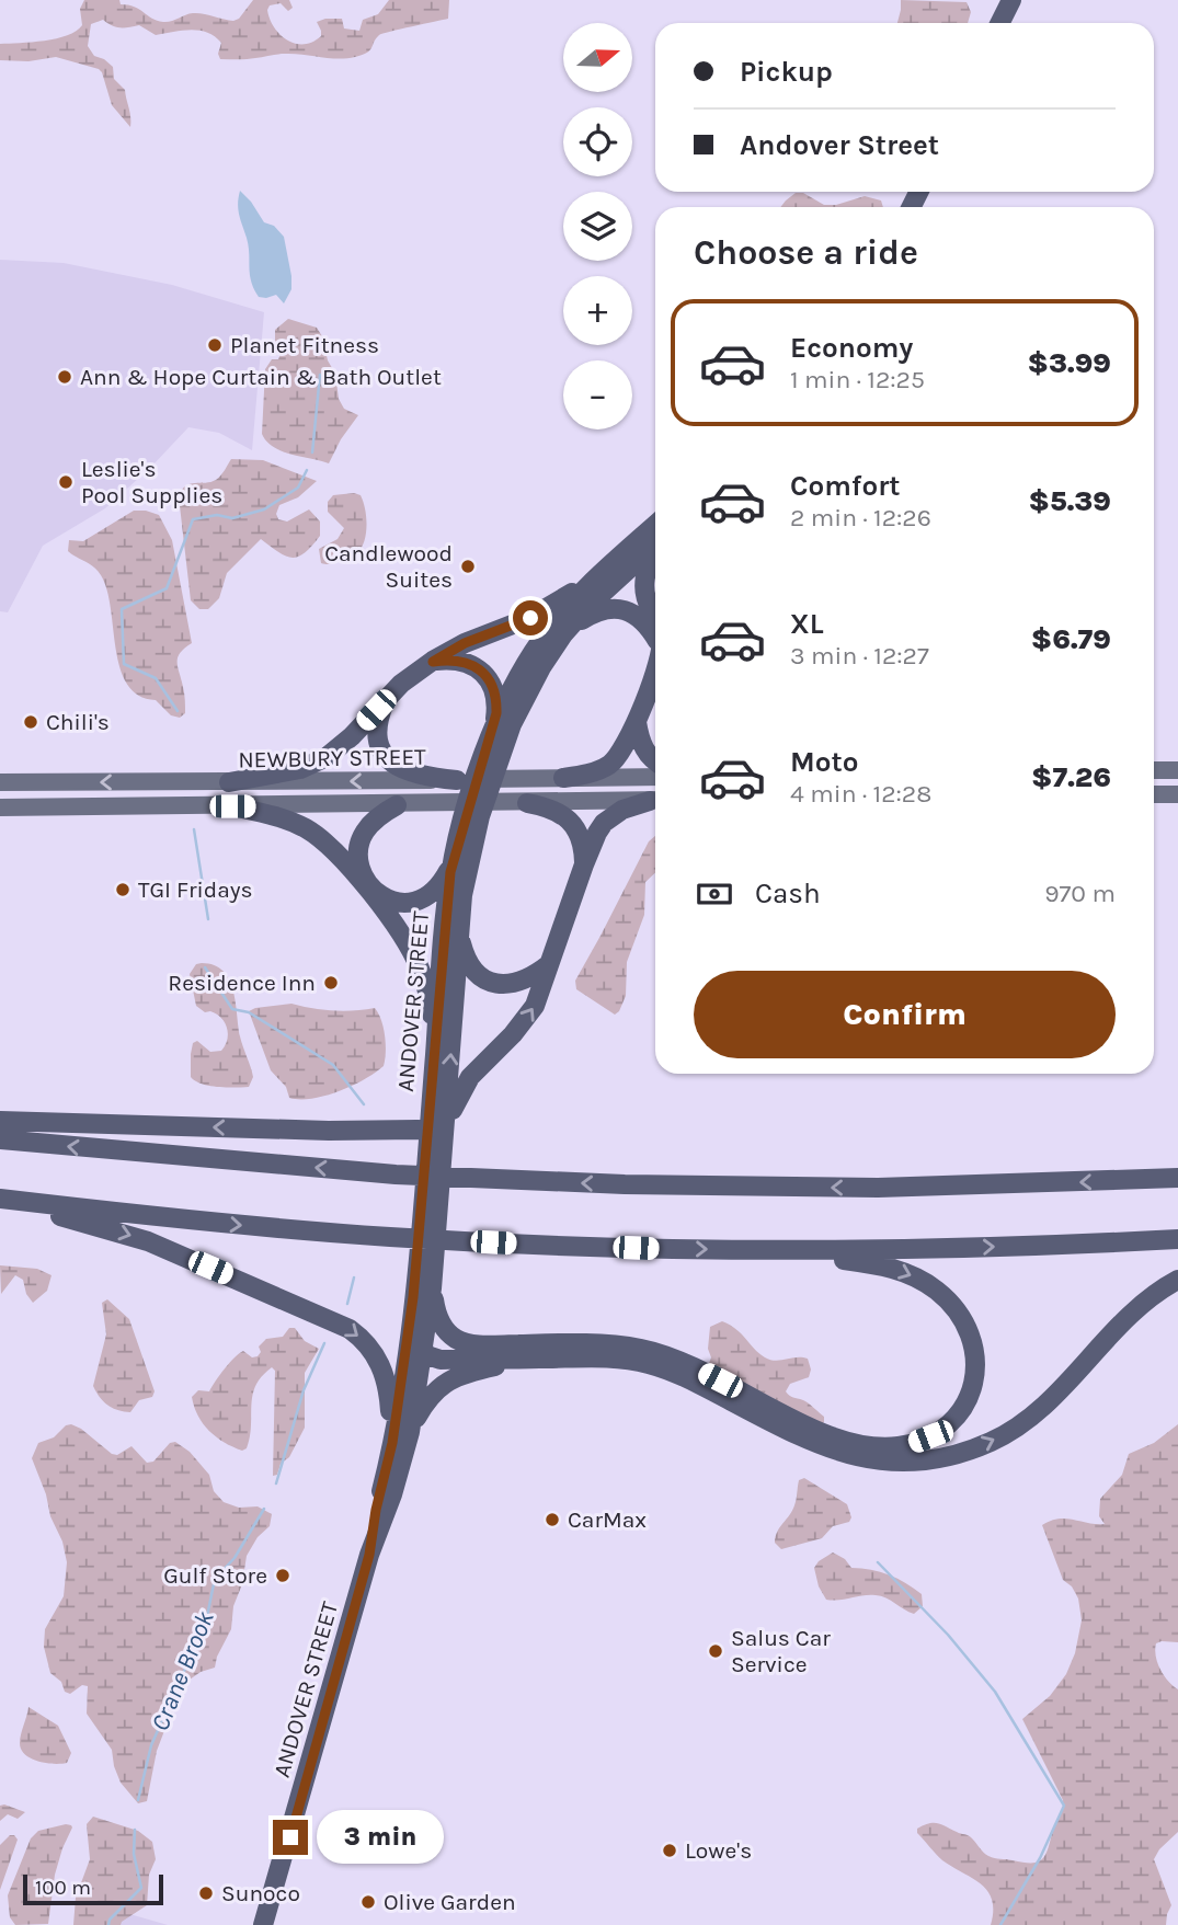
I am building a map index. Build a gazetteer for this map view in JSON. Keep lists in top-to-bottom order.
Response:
{
  "streets": {
    "highway": ["ANDOVER STREET"],
    "main road": ["NEWBURY STREET"]
  },
  "water": ["Crane Brook"],
  "places": [
    "Planet Fitness",
    "Ann & Hope Curtain & Bath Outlet",
    "Leslie's Pool Supplies",
    "Candlewood Suites",
    "Chili's",
    "TGI Fridays",
    "Residence Inn",
    "CarMax",
    "Gulf Store",
    "Salus Car Service",
    "Lowe's",
    "Sunoco",
    "Olive Garden"
  ],
  "scale_bar": "100 m",
  "north": "right",
  "page": {
    "map_buttons": ["+", "−"],
    "banner": ["Pickup", "Andover Street"],
    "heading": "Choose a ride",
    "list": [
      {
        "name": "Economy",
        "note": "1 min · 12:25",
        "value": "$3.99"
      },
      {
        "name": "Comfort",
        "note": "2 min · 12:26",
        "value": "$5.39"
      },
      {
        "name": "XL",
        "note": "3 min · 12:27",
        "value": "$6.79"
      },
      {
        "name": "Moto",
        "note": "4 min · 12:28",
        "value": "$7.26"
      }
    ],
    "pay": ["Cash", "970 m"],
    "buttons": "Confirm",
    "bubble": "3 min",
    "scale": "100 m"
  }
}
